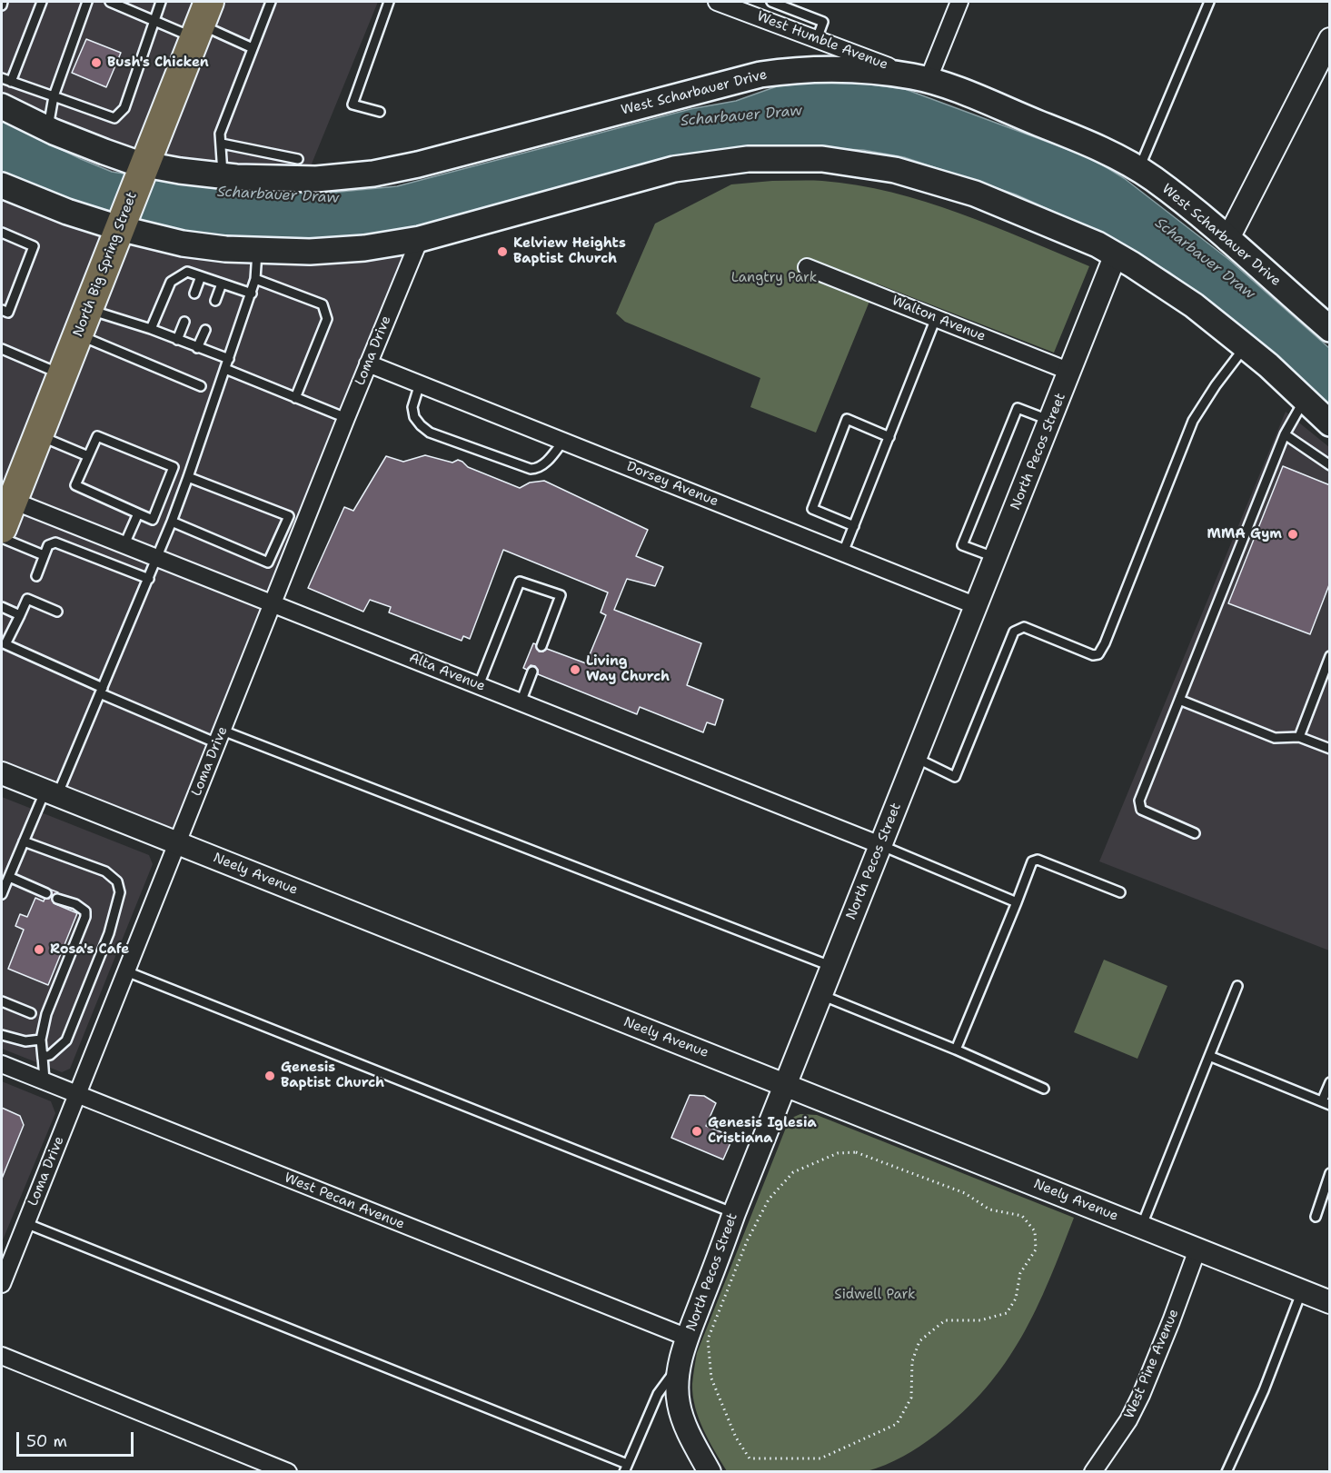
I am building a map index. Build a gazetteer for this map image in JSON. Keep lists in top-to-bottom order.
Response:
{
  "streets": {
    "highway": ["North Big Spring Street"],
    "main road": ["West Scharbauer Drive"],
    "street": [
      "West Humble Avenue",
      "Walton Avenue",
      "Loma Drive",
      "North Pecos Street",
      "Dorsey Avenue",
      "Alta Avenue",
      "Neely Avenue",
      "West Pecan Avenue",
      "West Pine Avenue"
    ]
  },
  "crossings": [
    ["West Humble Avenue", "West Scharbauer Drive"],
    ["West Scharbauer Drive", "North Big Spring Street"],
    ["North Big Spring Street", "Alta Avenue"],
    ["Walton Avenue", "North Pecos Street"],
    ["Loma Drive", "Dorsey Avenue"],
    ["Loma Drive", "Alta Avenue"],
    ["Loma Drive", "Neely Avenue"],
    ["Loma Drive", "West Pecan Avenue"],
    ["North Pecos Street", "Dorsey Avenue"],
    ["North Pecos Street", "Alta Avenue"],
    ["North Pecos Street", "Neely Avenue"],
    ["North Pecos Street", "West Pecan Avenue"],
    ["Neely Avenue", "West Pine Avenue"]
  ],
  "water": ["Scharbauer Draw"],
  "parks": ["Langtry Park", "Sidwell Park"],
  "places": [
    "Bush's Chicken",
    "Kelview Heights Baptist Church",
    "MMA Gym",
    "Living Way Church",
    "Rosa's Cafe",
    "Genesis Baptist Church",
    "Genesis Iglesia Cristiana"
  ],
  "scale_bar": "50 m"
}
